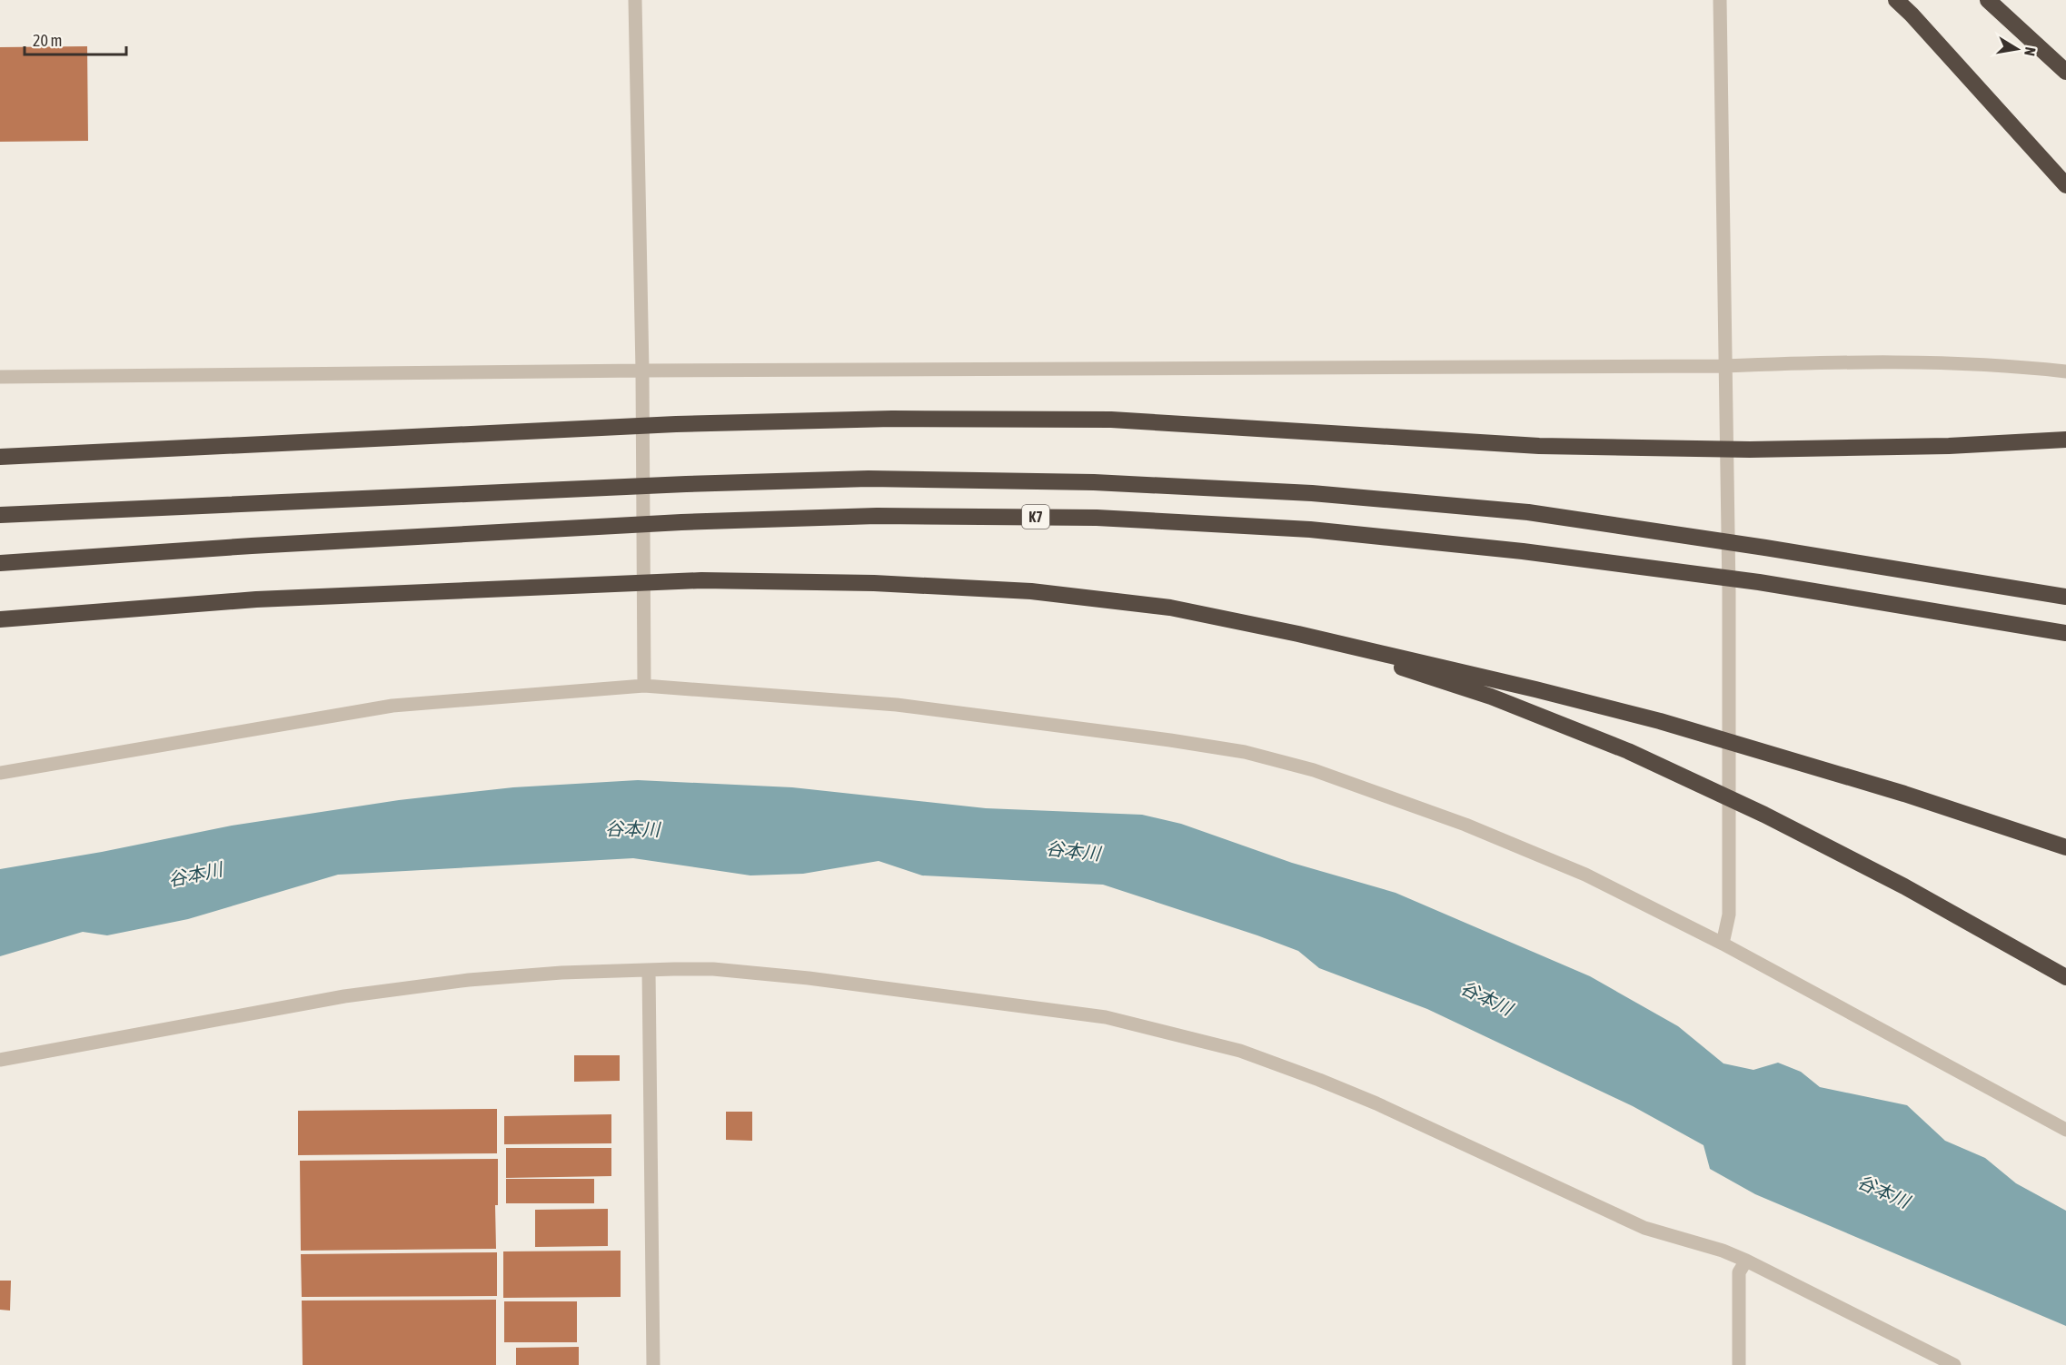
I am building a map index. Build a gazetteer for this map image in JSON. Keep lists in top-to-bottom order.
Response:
{
  "streets": {
    "highway": ["K7"]
  },
  "water": ["谷本川"],
  "scale_bar": "20 m",
  "north": "right"
}
